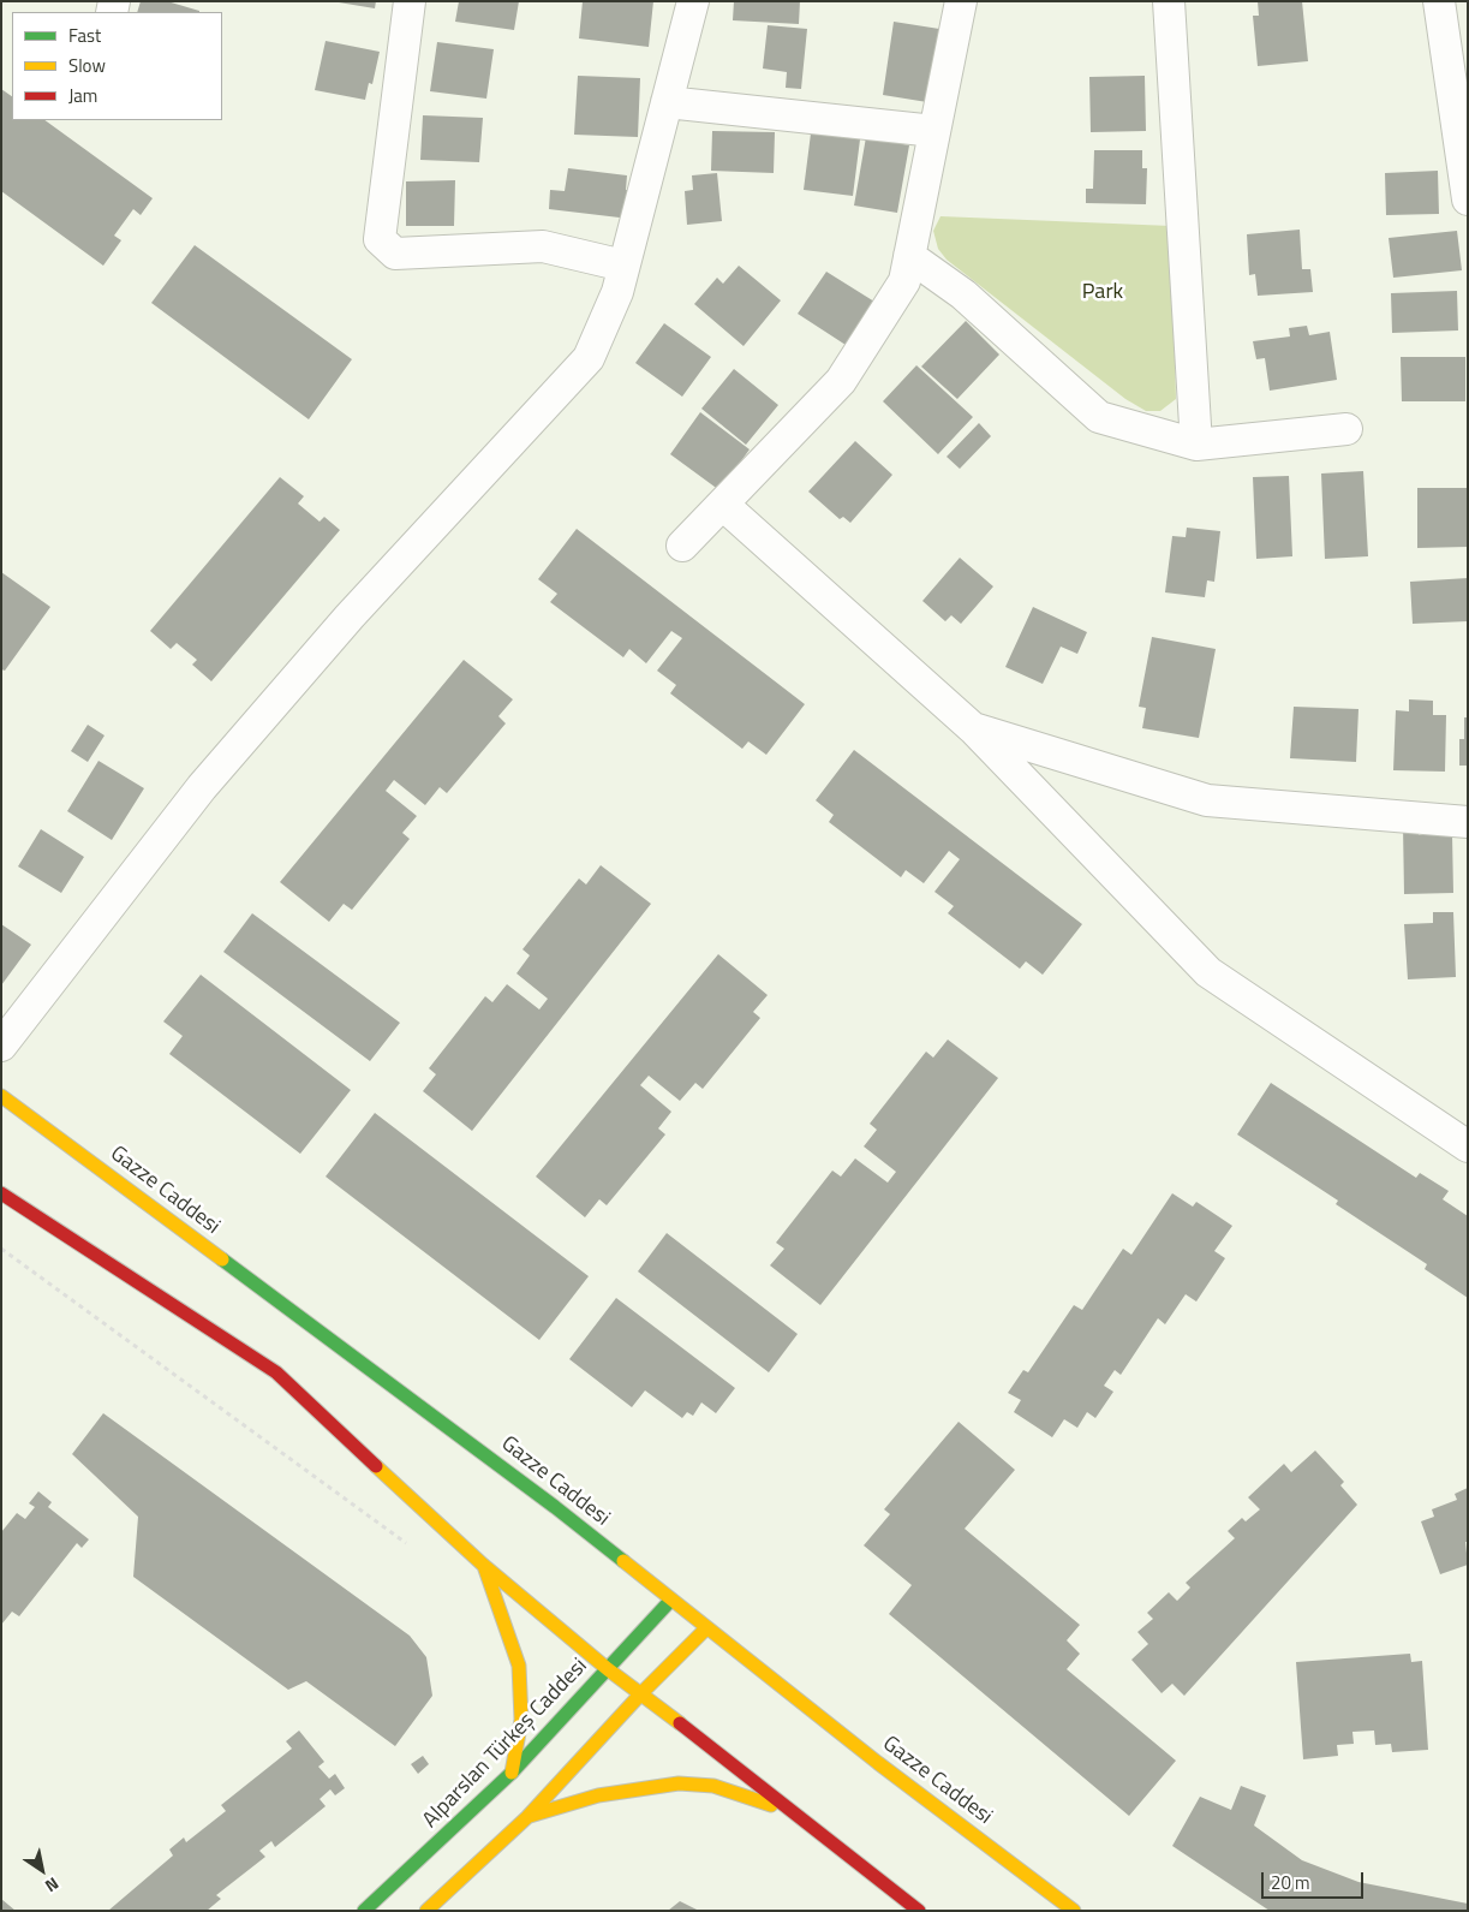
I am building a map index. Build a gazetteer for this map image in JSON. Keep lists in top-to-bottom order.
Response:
{
  "streets": {
    "main road": ["Gazze Caddesi", "Alparslan Türkeş Caddesi"]
  },
  "crossings": [
    ["Gazze Caddesi", "Alparslan Türkeş Caddesi"]
  ],
  "parks": ["Park"],
  "legend": ["Fast", "Slow", "Jam"],
  "scale_bar": "20 m",
  "north": "bottom right"
}
